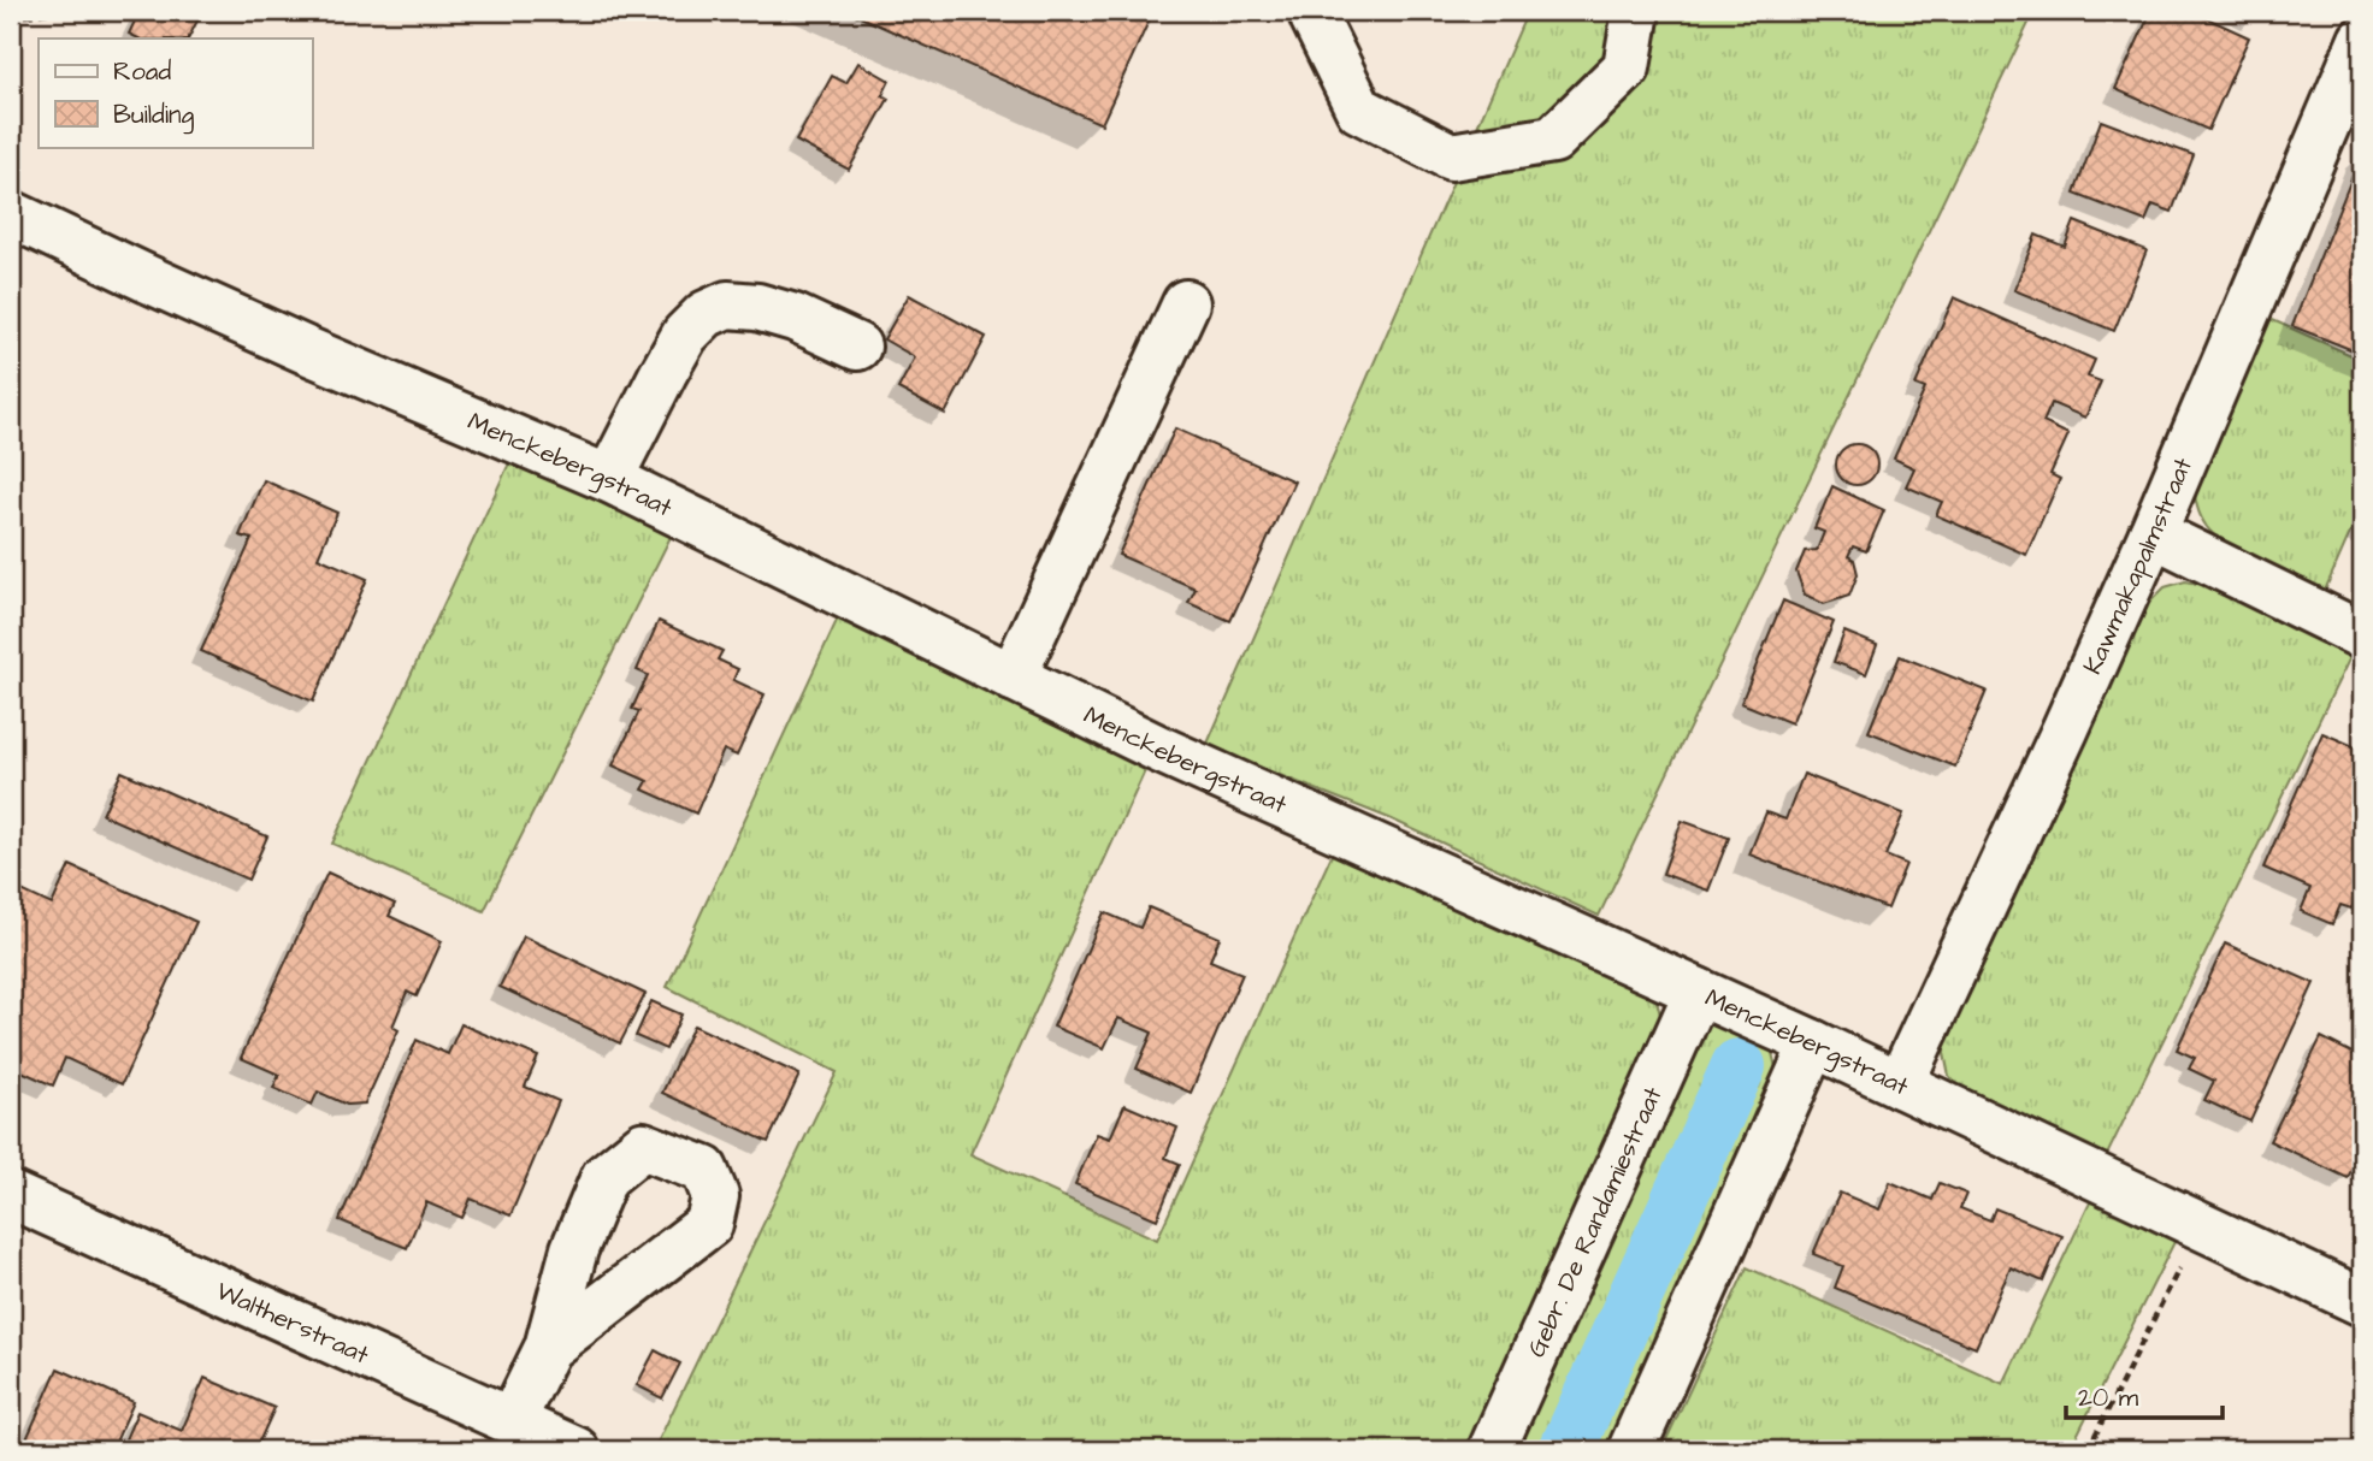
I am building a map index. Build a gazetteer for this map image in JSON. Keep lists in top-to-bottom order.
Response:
{
  "streets": {
    "street": [
      "Menckebergstraat",
      "Kawmakapalmstraat",
      "Gebr. De Randamiestraat",
      "Waltherstraat"
    ]
  },
  "crossings": [
    ["Menckebergstraat", "Kawmakapalmstraat"],
    ["Menckebergstraat", "Gebr. De Randamiestraat"]
  ],
  "legend": ["Road", "Building"],
  "scale_bar": "20 m"
}
